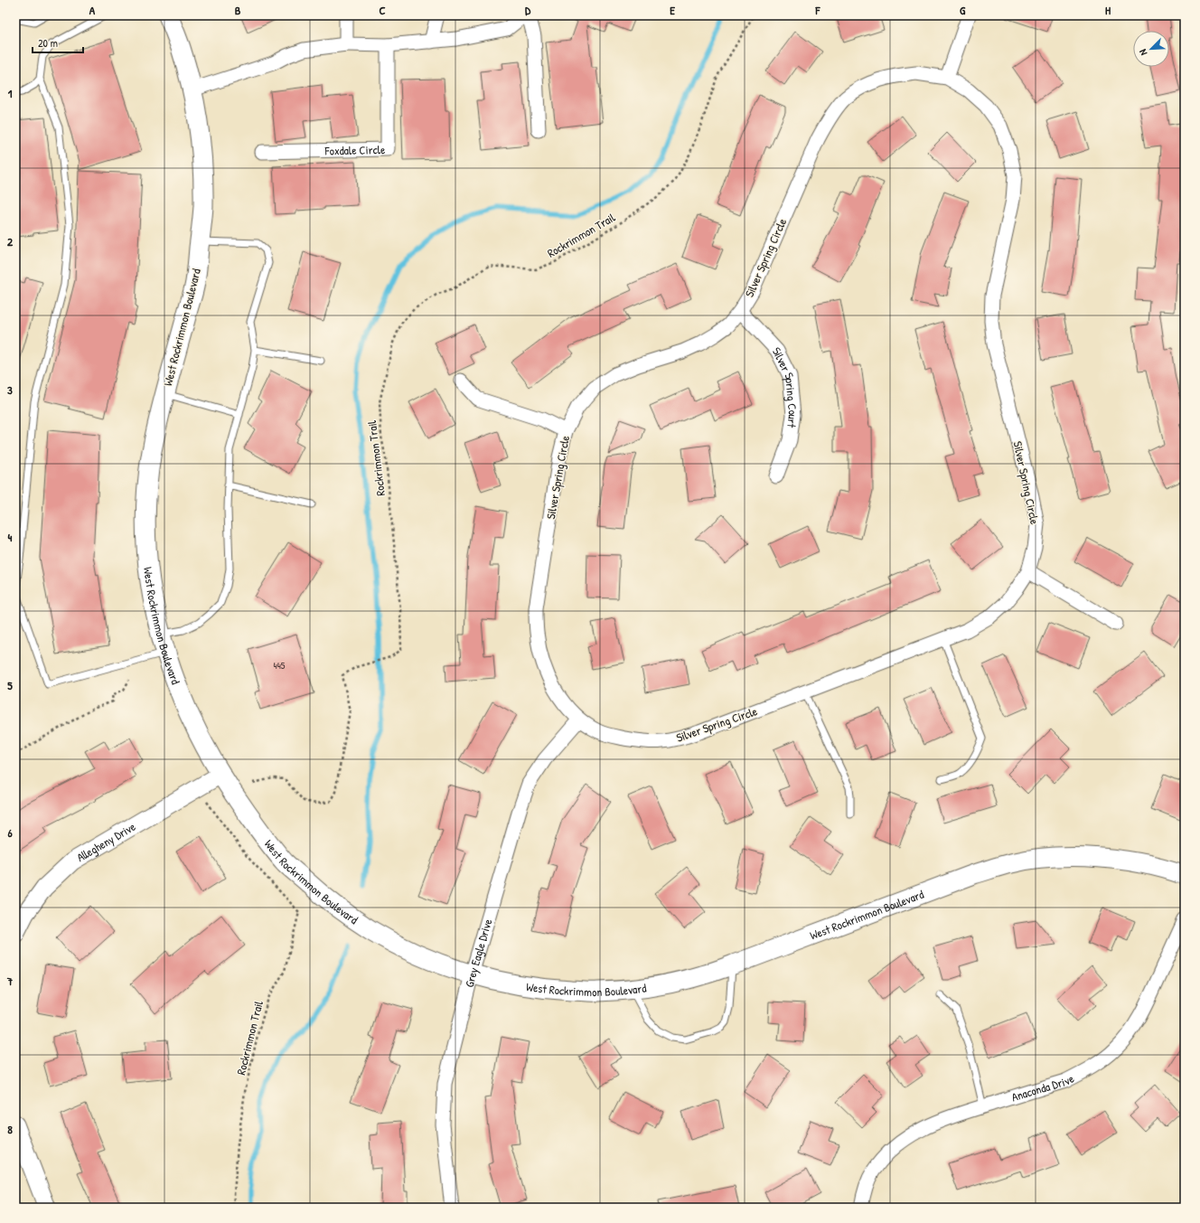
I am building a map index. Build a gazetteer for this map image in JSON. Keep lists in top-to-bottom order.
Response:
{
  "streets": {
    "main road": ["West Rockrimmon Boulevard"],
    "street": [
      "Foxdale Circle",
      "Silver Spring Circle",
      "Silver Spring Court",
      "Allegheny Drive",
      "Grey Eagle Drive",
      "Anaconda Drive"
    ],
    "path": ["Rockrimmon Trail"]
  },
  "crossings": [
    ["Silver Spring Circle", "Silver Spring Court"],
    ["Silver Spring Circle", "Grey Eagle Drive"],
    ["West Rockrimmon Boulevard", "Allegheny Drive"],
    ["West Rockrimmon Boulevard", "Grey Eagle Drive"]
  ],
  "house_numbers": ["445"],
  "scale_bar": "20 m",
  "north": "bottom left",
  "grid": {
    "columns": [
      "A",
      "B",
      "C",
      "D",
      "E",
      "F",
      "G",
      "H"
    ],
    "rows": [
      "1",
      "2",
      "3",
      "4",
      "5",
      "6",
      "7",
      "8"
    ]
  }
}
